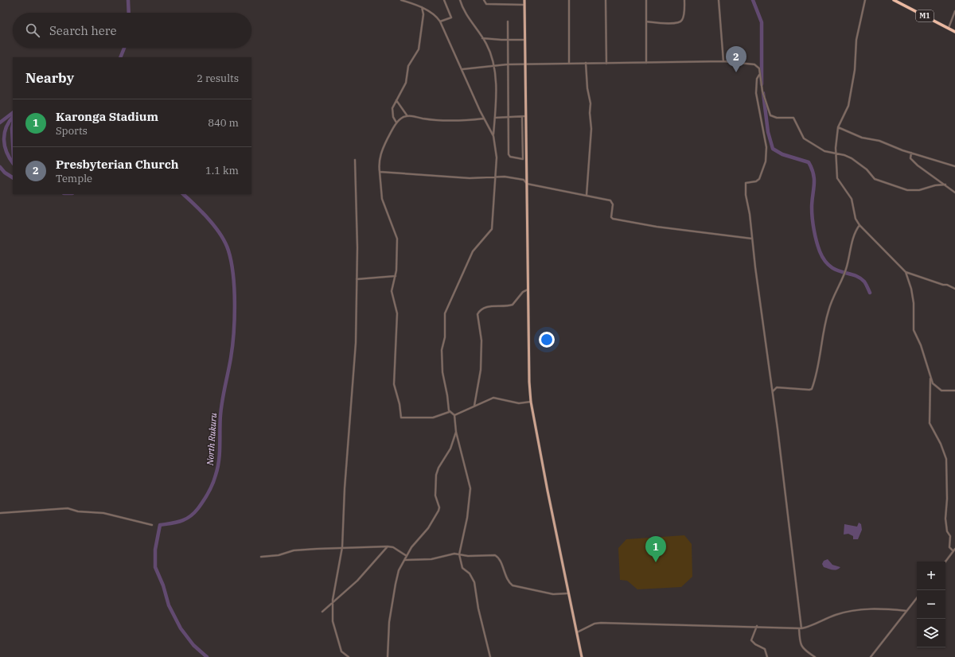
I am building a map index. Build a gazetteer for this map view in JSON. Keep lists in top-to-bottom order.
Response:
{
  "streets": {
    "highway": ["M1"]
  },
  "water": ["North Rukuru"],
  "page": {
    "search": "Search here",
    "pins": ["2", "1"],
    "heading": ["Nearby", "2 results"],
    "list": [
      {
        "mark": "1",
        "name": "Karonga Stadium",
        "note": "Sports",
        "value": "840 m"
      },
      {
        "mark": "2",
        "name": "Presbyterian Church",
        "note": "Temple",
        "value": "1.1 km"
      }
    ],
    "map_buttons": ["+", "−"]
  }
}
